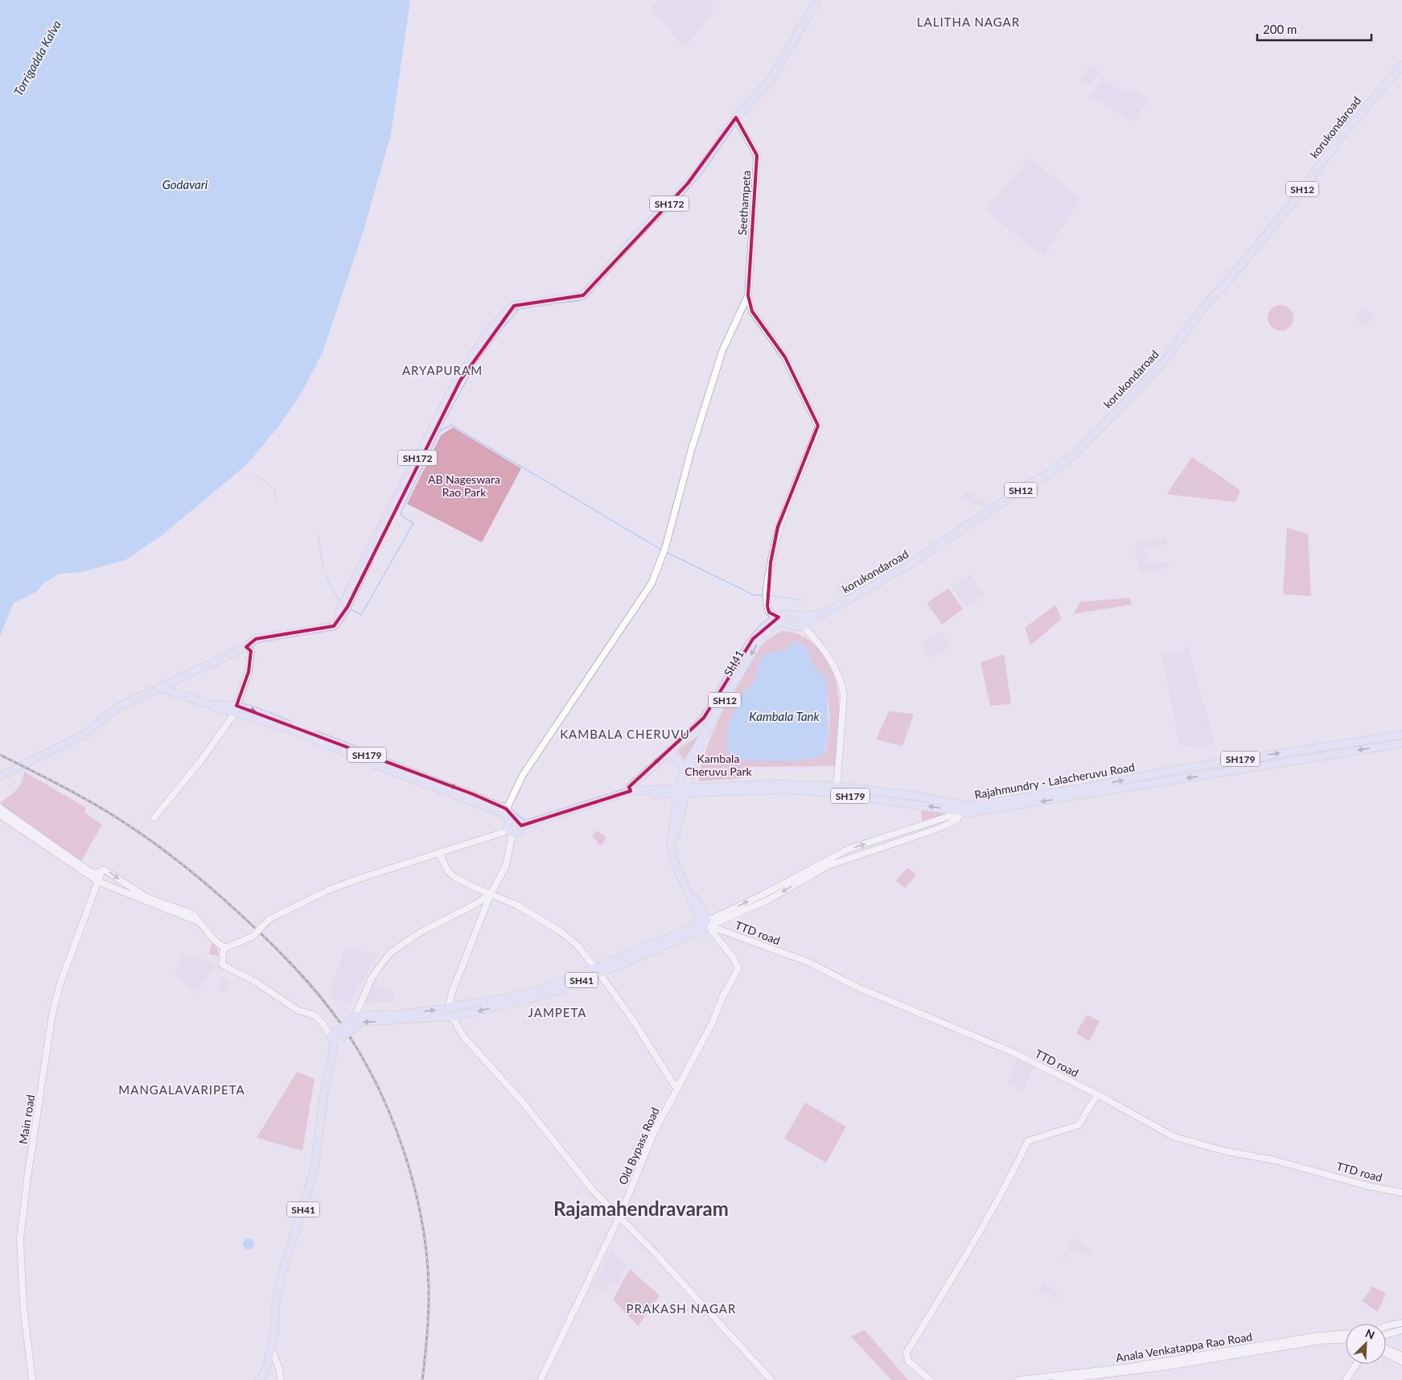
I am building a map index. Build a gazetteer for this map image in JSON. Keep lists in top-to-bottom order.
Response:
{
  "streets": {
    "main road": [
      "korukondaroad",
      "SH12",
      "SH172",
      "SH41",
      "SH179",
      "Rajahmundry - Lalacheruvu Road"
    ],
    "street": [
      "Seethampeta",
      "TTD road",
      "Main road",
      "Old Bypass Road",
      "Anala Venkatappa Rao Road"
    ]
  },
  "crossings": [
    ["korukondaroad", "SH12"],
    ["korukondaroad", "SH41"],
    ["SH12", "SH41"],
    ["SH12", "SH179"],
    ["SH12", "Rajahmundry - Lalacheruvu Road"],
    ["SH12", "TTD road"],
    ["SH12", "Old Bypass Road"],
    ["Seethampeta", "SH172"],
    ["SH172", "SH179"],
    ["SH41", "Rajahmundry - Lalacheruvu Road"],
    ["SH41", "TTD road"],
    ["SH41", "Old Bypass Road"],
    ["SH179", "Rajahmundry - Lalacheruvu Road"],
    ["TTD road", "Old Bypass Road"]
  ],
  "districts": [
    "LALITHA NAGAR",
    "ARYAPURAM",
    "KAMBALA CHERUVU",
    "JAMPETA",
    "MANGALAVARIPETA",
    "Rajamahendravaram",
    "PRAKASH NAGAR"
  ],
  "water": ["Torrigadda Kalva", "Godavari", "Kambala Tank"],
  "parks": ["AB Nageswara Rao Park", "Kambala Cheruvu Park"],
  "scale_bar": "200 m",
  "north": "top right"
}
